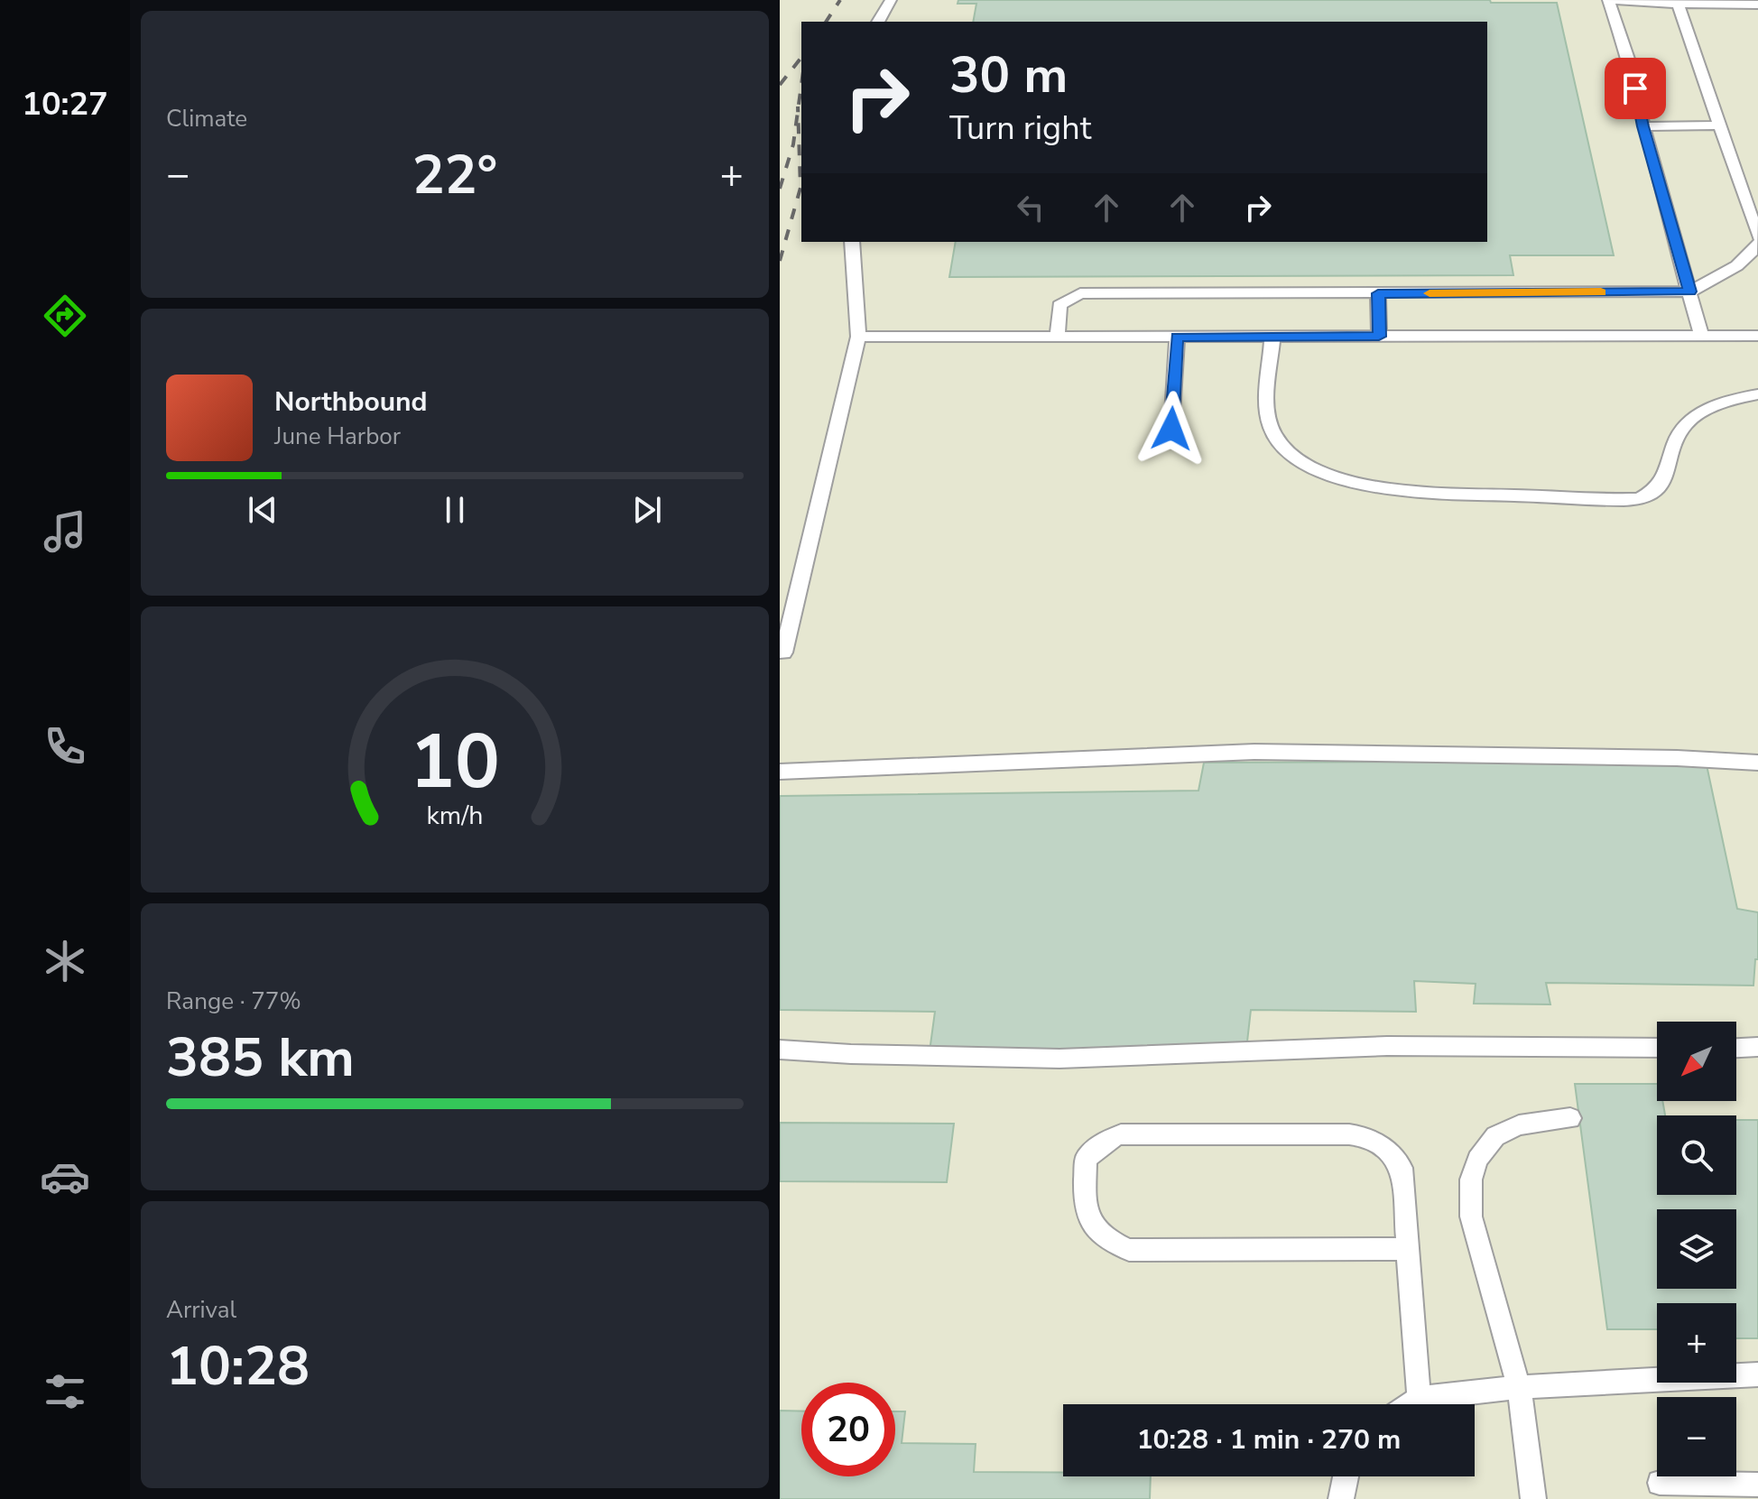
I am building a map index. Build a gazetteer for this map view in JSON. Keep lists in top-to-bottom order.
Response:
{
  "north": "bottom left",
  "page": {
    "tabs": "10:27",
    "tile": [
      "Climate",
      ["Range · 77%", "385 km"],
      ["Arrival", "10:28"]
    ],
    "turn": ["30 m", "Turn right"],
    "heat": ["−", "22°", "+"],
    "song": ["Northbound", "June Harbor"],
    "map_buttons": ["+", "−"],
    "limit": "20",
    "trip": "10:28 · 1 min · 270 m",
    "gauge": ["10", "km/h"]
  }
}
